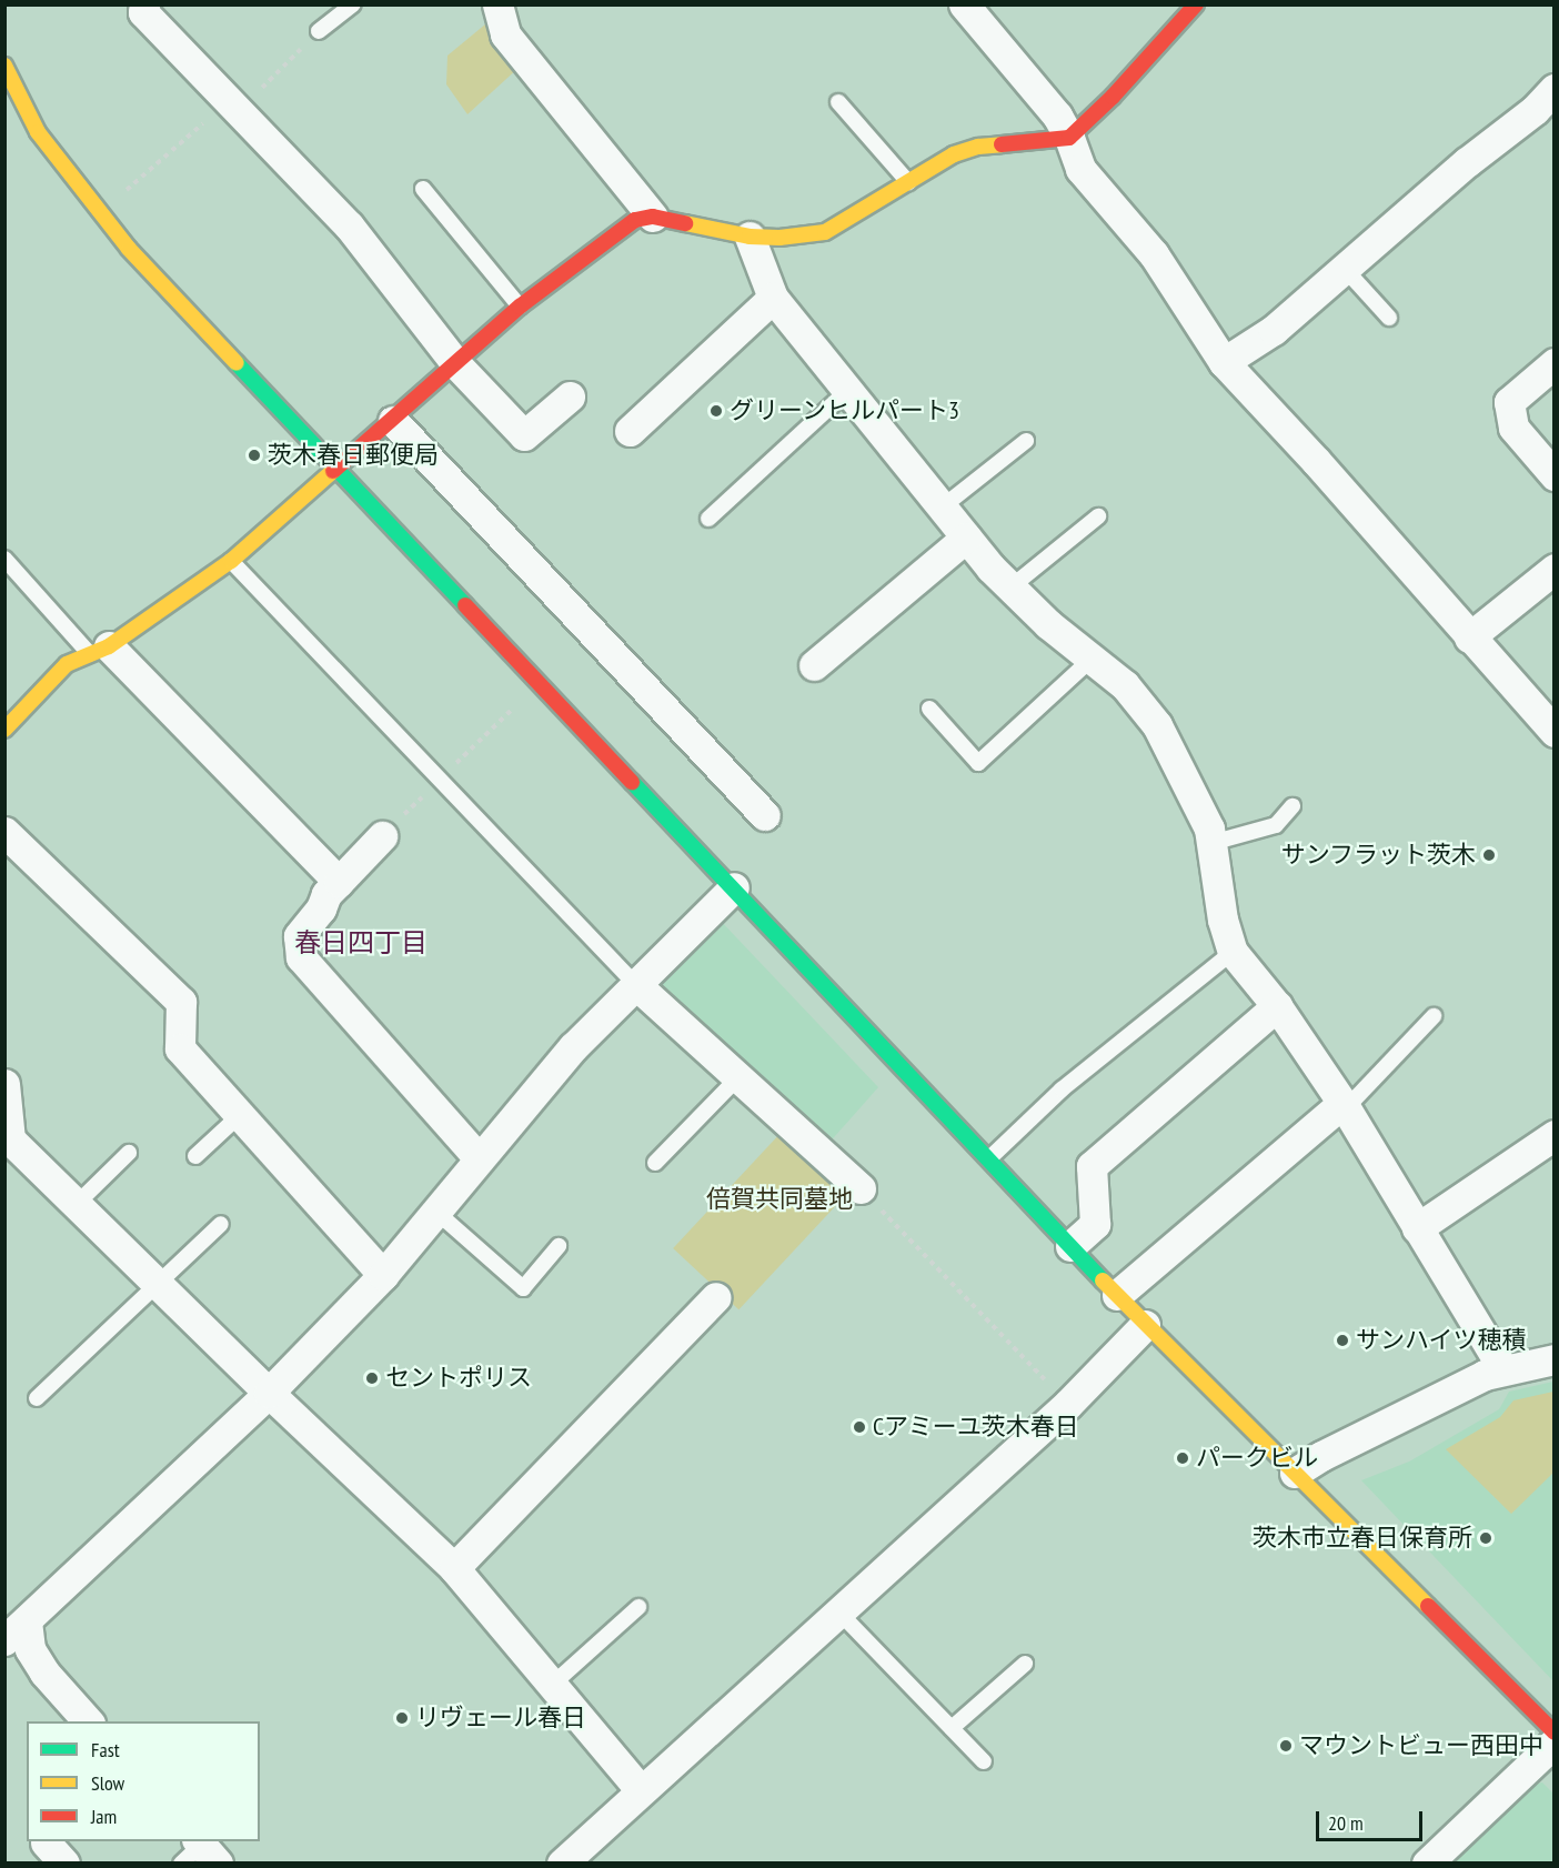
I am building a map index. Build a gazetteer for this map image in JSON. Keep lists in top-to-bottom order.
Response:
{
  "districts": ["春日四丁目"],
  "parks": ["倍賀共同墓地"],
  "places": [
    "グリーンヒルパート3",
    "茨木春日郵便局",
    "サンフラット茨木",
    "サンハイツ穂積",
    "セントポリス",
    "Cアミーユ茨木春日",
    "パークビル",
    "茨木市立春日保育所",
    "リヴェール春日",
    "マウントビュー西田中"
  ],
  "legend": ["Fast", "Slow", "Jam"],
  "scale_bar": "20 m"
}
